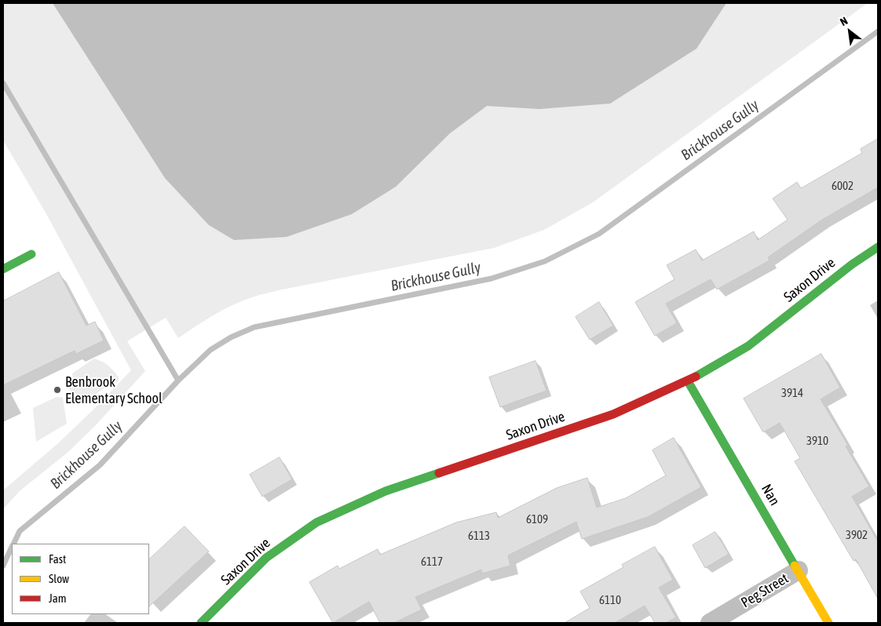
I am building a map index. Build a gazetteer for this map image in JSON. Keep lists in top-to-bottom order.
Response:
{
  "streets": {
    "street": ["Saxon Drive", "Nan", "Peg Street"]
  },
  "crossings": [
    ["Saxon Drive", "Nan"],
    ["Nan", "Peg Street"]
  ],
  "water": ["Brickhouse Gully"],
  "places": ["Benbrook Elementary School"],
  "house_numbers": [
    "6002",
    "3914",
    "3910",
    "6109",
    "3902",
    "6113",
    "6117",
    "6110"
  ],
  "legend": ["Fast", "Slow", "Jam"],
  "north": "top left"
}
